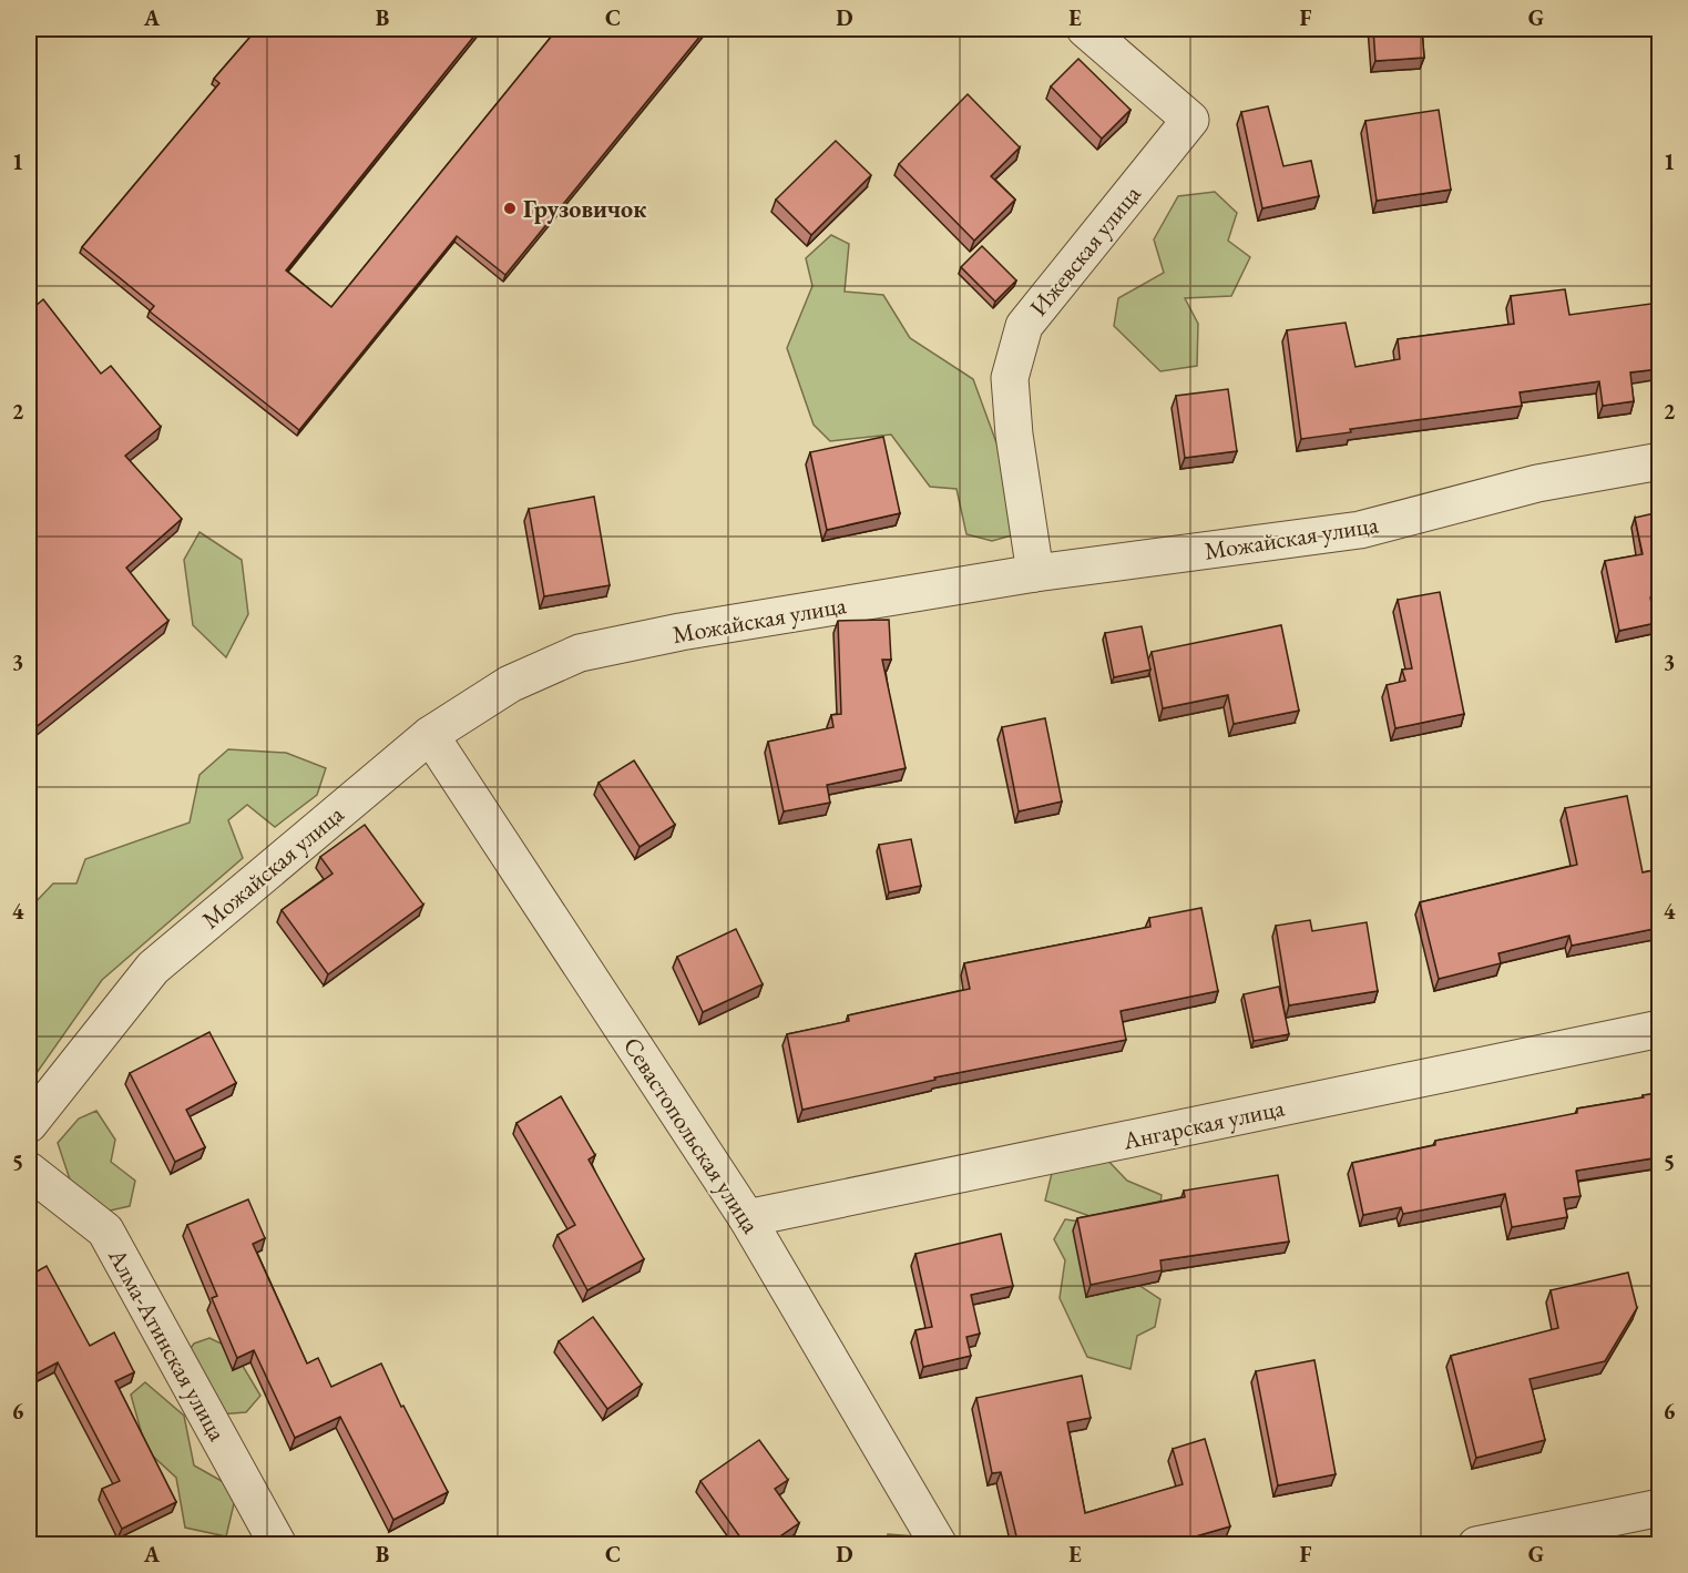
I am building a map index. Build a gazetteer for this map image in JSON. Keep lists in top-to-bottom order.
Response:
{
  "streets": {
    "street": [
      "Ижевская улица",
      "Можайская улица",
      "Ангарская улица",
      "Севастопольская улица",
      "Алма-Атинская улица"
    ]
  },
  "crossings": [
    ["Ижевская улица", "Можайская улица"],
    ["Можайская улица", "Севастопольская улица"],
    ["Ангарская улица", "Севастопольская улица"]
  ],
  "places": ["Грузовичок"],
  "grid": {
    "columns": [
      "A",
      "B",
      "C",
      "D",
      "E",
      "F",
      "G"
    ],
    "rows": [
      "1",
      "2",
      "3",
      "4",
      "5",
      "6"
    ]
  }
}
